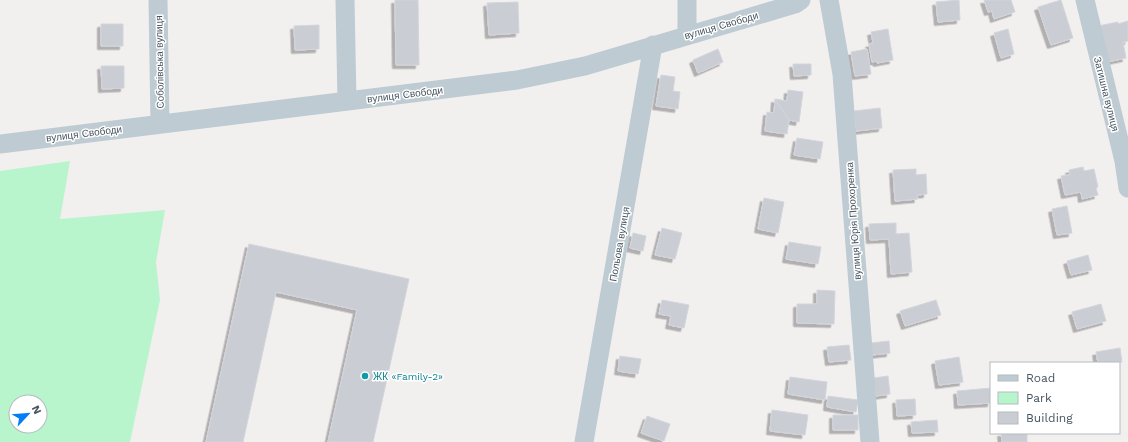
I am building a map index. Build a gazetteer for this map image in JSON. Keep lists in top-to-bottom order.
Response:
{
  "streets": {
    "street": [
      "вулиця Свободи",
      "Соболівська вулиця",
      "Затишна вулиця",
      "вулиця Юрія Прохоренка",
      "Польова вулиця"
    ]
  },
  "crossings": [
    ["вулиця Свободи", "Соболівська вулиця"],
    ["вулиця Свободи", "Польова вулиця"]
  ],
  "places": ["ЖК «Family-2»"],
  "legend": ["Road", "Park", "Building"],
  "north": "top right"
}
